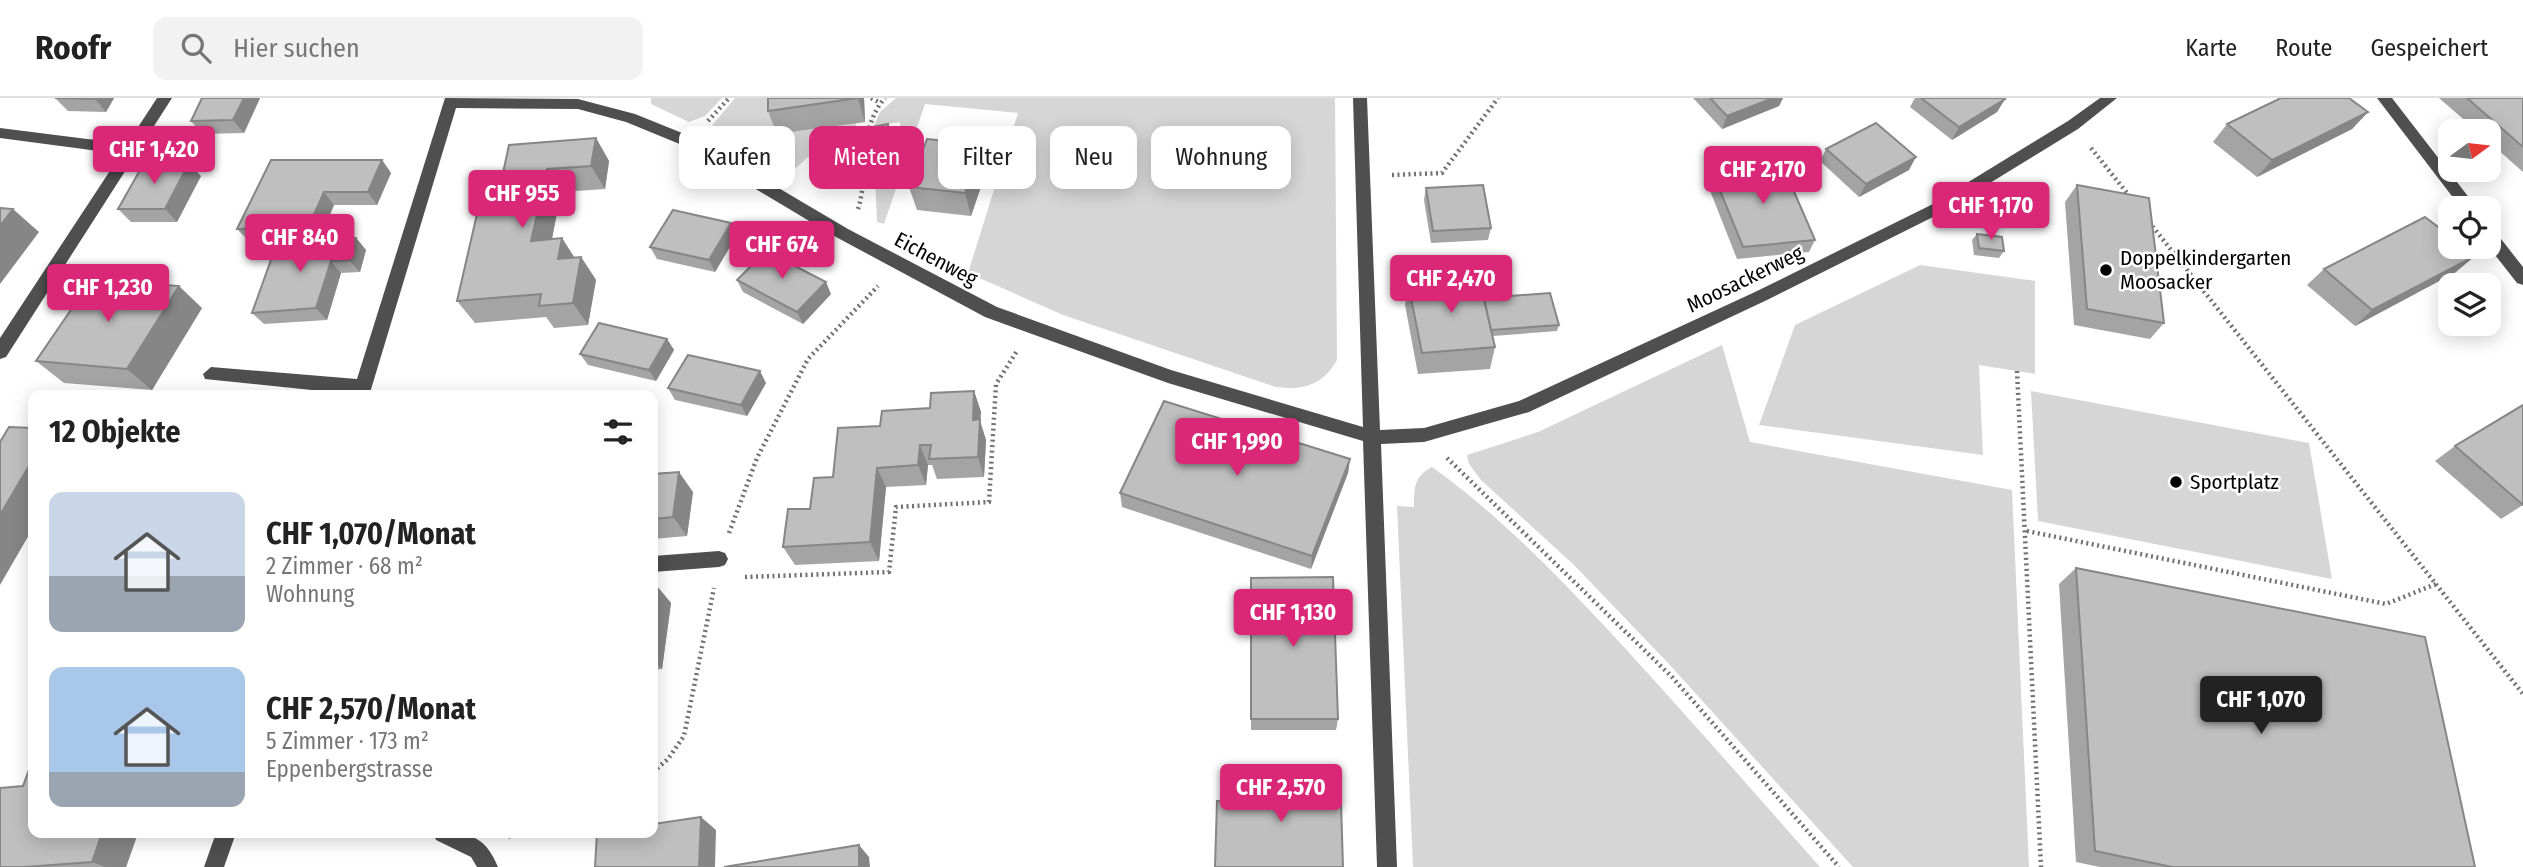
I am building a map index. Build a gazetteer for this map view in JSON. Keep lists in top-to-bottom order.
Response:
{
  "streets": {
    "street": ["Eichenweg", "Moosackerweg"]
  },
  "crossings": [
    ["Eichenweg", "Moosackerweg"]
  ],
  "places": ["Doppelkindergarten Moosacker", "Sportplatz"],
  "north": "right",
  "page": {
    "header": "Roofr",
    "search": "Hier suchen",
    "nav": ["Karte", "Route", "Gespeichert"],
    "price": [
      "CHF 1,420",
      "CHF 2,170",
      "CHF 955",
      "CHF 1,170",
      "CHF 840",
      "CHF 674",
      "CHF 2,470",
      "CHF 1,230",
      "CHF 1,990",
      "CHF 1,130",
      "CHF 1,070",
      "CHF 2,570"
    ],
    "chip": [
      "Kaufen",
      "Mieten",
      "Filter",
      "Neu",
      "Wohnung"
    ],
    "heading": "12 Objekte",
    "list": [
      {
        "name": "CHF 1,070/Monat",
        "note": "2 Zimmer · 68 m² · Wohnung"
      },
      {
        "name": "CHF 2,570/Monat",
        "note": "5 Zimmer · 173 m² · Eppenbergstrasse"
      }
    ]
  }
}
